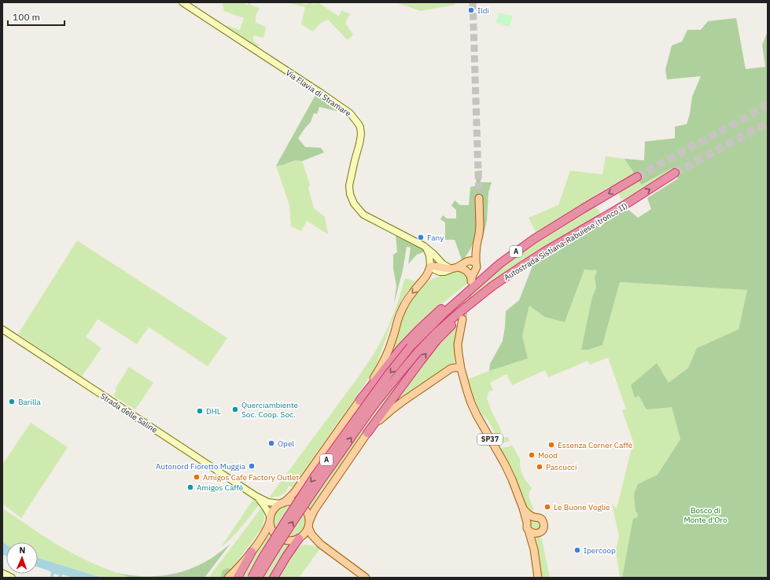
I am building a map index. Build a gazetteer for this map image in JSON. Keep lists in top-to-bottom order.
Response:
{
  "streets": {
    "highway": ["Autostrada Sistiana-Rabuiese (tronco II)", "A"],
    "main road": ["SP37"],
    "street": ["Via Flavia di Stramare", "Strada delle Saline"]
  },
  "parks": ["Bosco di Monte d'Oro"],
  "places": [
    "Ildi",
    "Fany",
    "Barilla",
    "Querciambiente Soc. Coop. Soc.",
    "DHL",
    "Opel",
    "Essenza Corner Caffè",
    "Mood",
    "Autonord Fioretto Muggia",
    "Pascucci",
    "Amigos Cafe Factory Outlet",
    "Amigos Caffè",
    "Le Buone Voglie",
    "Ipercoop"
  ],
  "scale_bar": "100 m",
  "north": "top"
}
